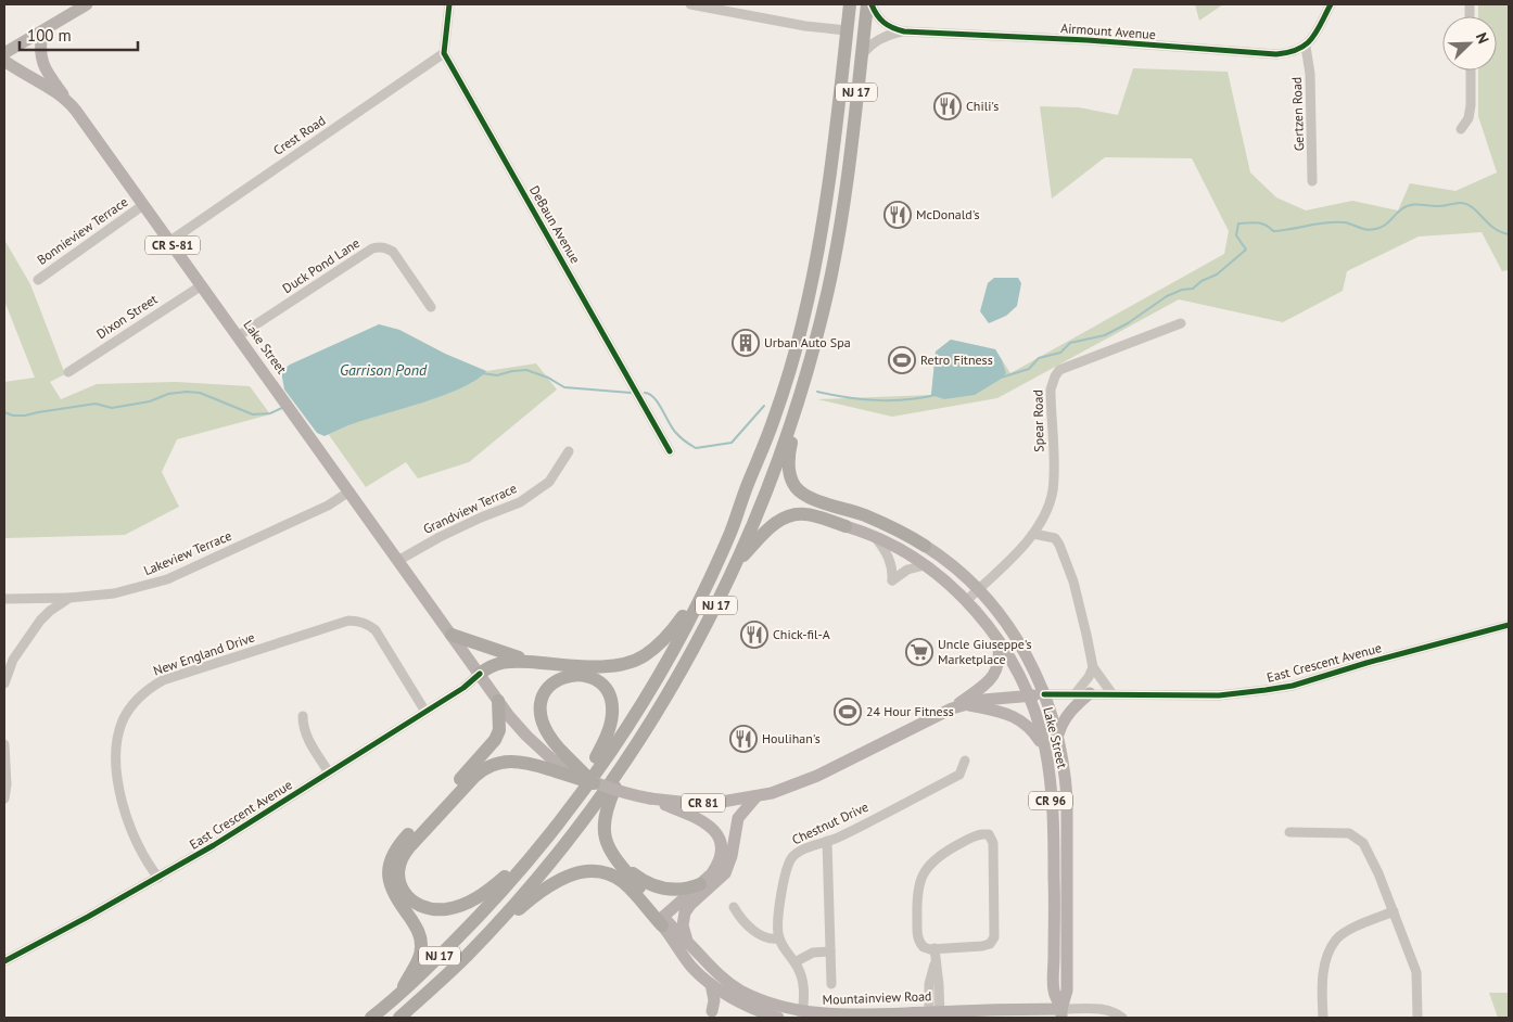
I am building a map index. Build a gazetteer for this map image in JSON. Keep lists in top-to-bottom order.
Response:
{
  "streets": {
    "highway": ["NJ 17"],
    "main road": [
      "CR S-81",
      "Lake Street",
      "East Crescent Avenue",
      "CR 96",
      "CR 81",
      "Mountainview Road"
    ],
    "street": [
      "Airmount Avenue",
      "Gertzen Road",
      "Crest Road",
      "DeBaun Avenue",
      "Bonnieview Terrace",
      "Duck Pond Lane",
      "Dixon Street",
      "Spear Road",
      "Grandview Terrace",
      "Lakeview Terrace",
      "New England Drive",
      "Chestnut Drive"
    ]
  },
  "crossings": [
    ["Airmount Avenue", "NJ 17"],
    ["Airmount Avenue", "Gertzen Road"],
    ["Crest Road", "DeBaun Avenue"],
    ["Crest Road", "Lake Street"],
    ["Bonnieview Terrace", "Lake Street"],
    ["Duck Pond Lane", "Lake Street"],
    ["Dixon Street", "Lake Street"],
    ["Lake Street", "Spear Road"],
    ["Lake Street", "Grandview Terrace"],
    ["Lake Street", "Lakeview Terrace"],
    ["Lake Street", "East Crescent Avenue"],
    ["Lake Street", "Mountainview Road"],
    ["New England Drive", "East Crescent Avenue"]
  ],
  "water": ["Garrison Pond"],
  "places": {
    "restaurant": [
      "Chili's",
      "McDonald's",
      "Chick-fil-A",
      "Houlihan's"
    ],
    "building": ["Urban Auto Spa"],
    "sports": ["Retro Fitness", "24 Hour Fitness"],
    "supermarket": ["Uncle Giuseppe's Marketplace"]
  },
  "scale_bar": "100 m",
  "north": "top right"
}
